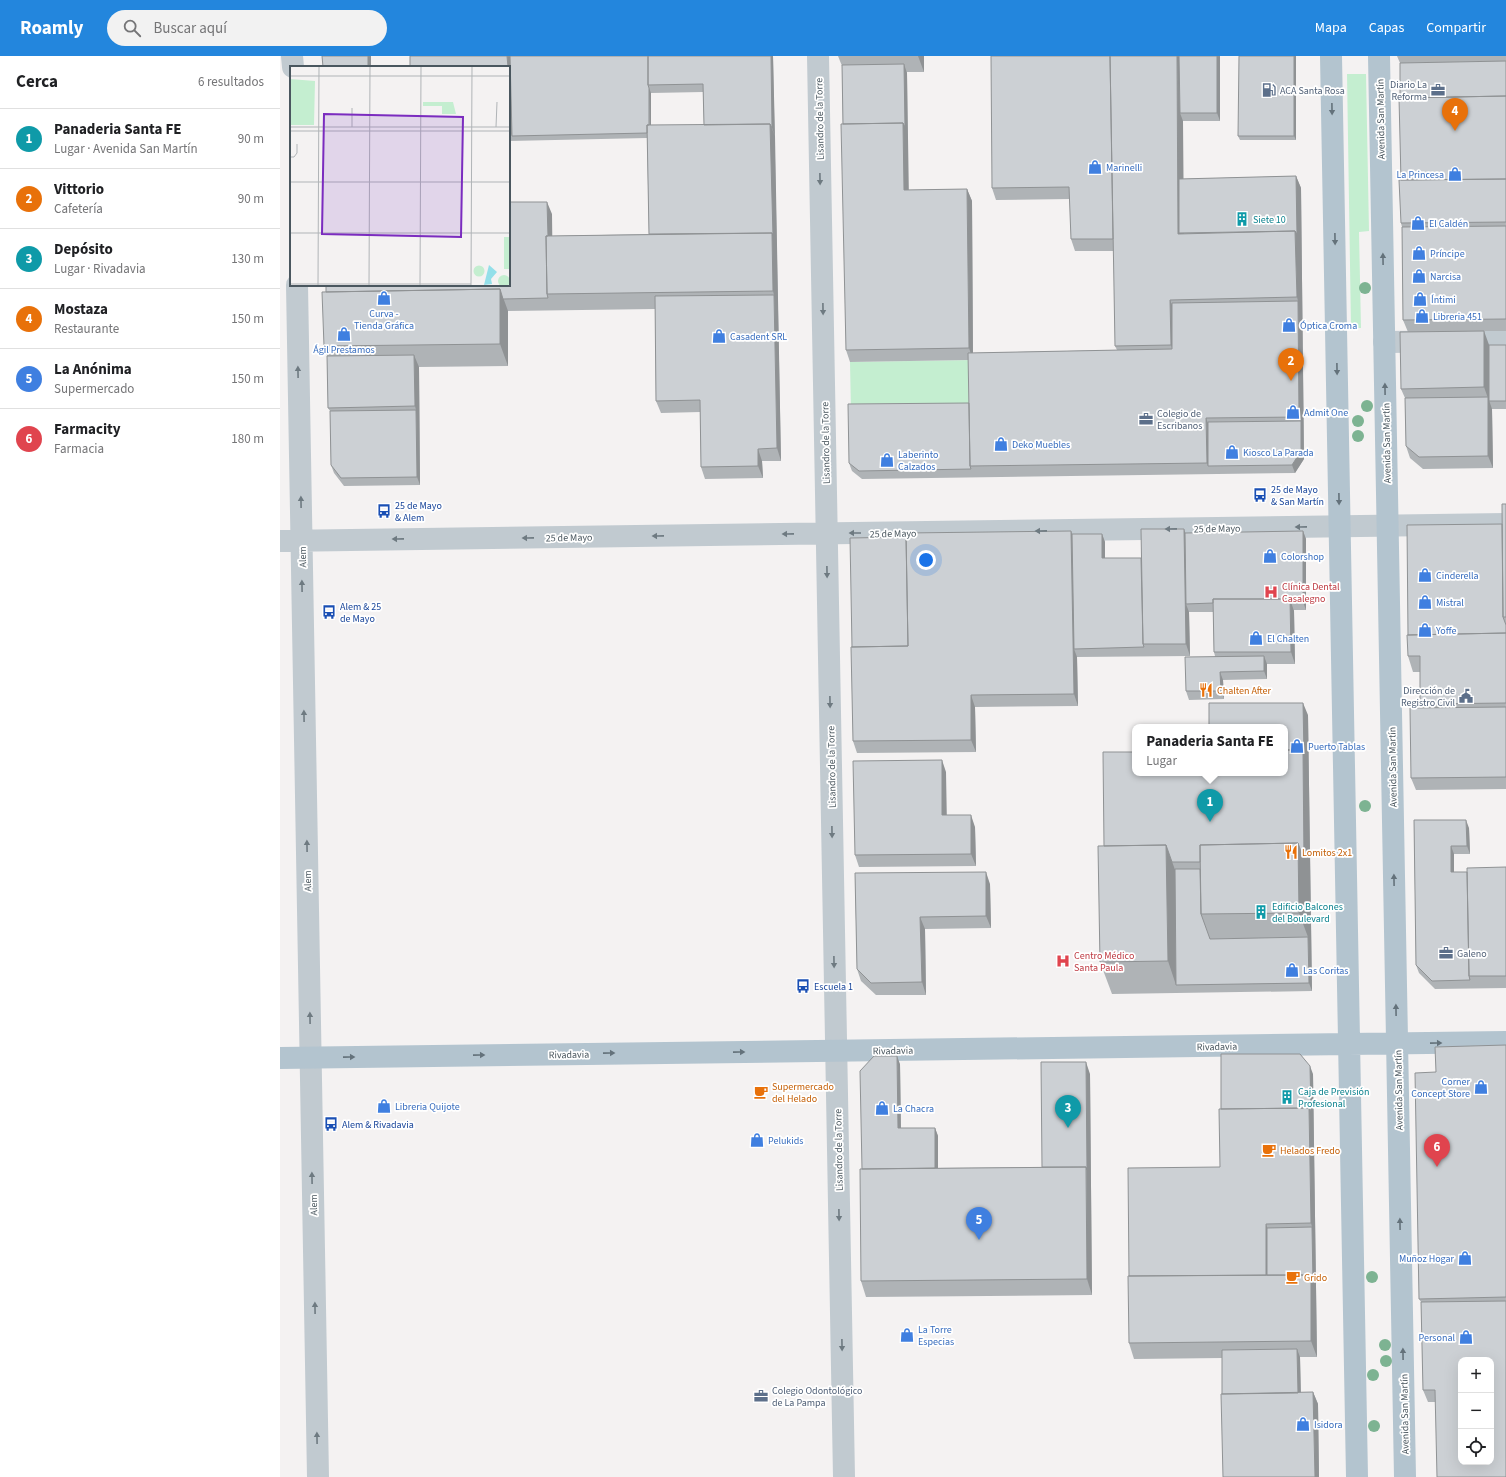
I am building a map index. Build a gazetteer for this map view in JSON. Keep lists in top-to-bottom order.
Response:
{
  "streets": {
    "main road": ["Avenida San Martín", "Rivadavia"],
    "street": ["Lisandro de la Torre", "25 de Mayo", "Alem"]
  },
  "crossings": [
    ["Lisandro de la Torre", "25 de Mayo"],
    ["Lisandro de la Torre", "Rivadavia"],
    ["Avenida San Martín", "25 de Mayo"],
    ["Avenida San Martín", "Rivadavia"],
    ["25 de Mayo", "Alem"],
    ["Alem", "Rivadavia"]
  ],
  "one_way": [
    "Lisandro de la Torre",
    "25 de Mayo",
    "Alem",
    "Rivadavia"
  ],
  "places": {
    "fuel station": ["ACA Santa Rosa"],
    "office": [
      "Diario La Reforma",
      "Colegio de Escribanos",
      "Galeno",
      "Colegio Odontológico de La Pampa"
    ],
    "shop": [
      "Marinelli",
      "La Princesa",
      "El Caldén",
      "Príncipe",
      "Narcisa",
      "Curva - Tienda Gráfica",
      "Íntimi",
      "Libreria 451",
      "Óptica Croma",
      "Ágil Prestamos",
      "Casadent SRL",
      "Admit One",
      "Deko Muebles",
      "Kiosco La Parada",
      "Laberinto Calzados",
      "Colorshop",
      "Cinderella",
      "Mistral",
      "Yoffe",
      "El Chalten",
      "Puerto Tablas",
      "Las Coritas",
      "Corner Concept Store",
      "Libreria Quijote",
      "La Chacra",
      "Pelukids",
      "Muñoz Hogar",
      "La Torre Especias",
      "Personal",
      "Isidora"
    ],
    "building": ["Siete 10", "Edificio Balcones del Boulevard", "Caja de Previsión Profesional"],
    "bus stop": [
      "25 de Mayo & San Martín",
      "25 de Mayo & Alem",
      "Alem & 25 de Mayo",
      "Escuela 1",
      "Alem & Rivadavia"
    ],
    "hospital": ["Clínica Dental Casalegno", "Centro Médico Santa Paula"],
    "restaurant": ["Chalten After", "Lomitos 2x1"],
    "public building": ["Dirección de Registro Civil"],
    "cafe": ["Supermercado del Helado", "Helados Fredo", "Grido"]
  },
  "page": {
    "header": "Roamly",
    "search": "Buscar aquí",
    "nav": ["Mapa", "Capas", "Compartir"],
    "heading": ["Cerca", "6 resultados"],
    "pins": [
      "4",
      "2",
      "1",
      "3",
      "6",
      "5"
    ],
    "list": [
      {
        "mark": "1",
        "name": "Panaderia Santa FE",
        "note": "Lugar · Avenida San Martín",
        "value": "90 m"
      },
      {
        "mark": "2",
        "name": "Vittorio",
        "note": "Cafetería",
        "value": "90 m"
      },
      {
        "mark": "3",
        "name": "Depósito",
        "note": "Lugar · Rivadavia",
        "value": "130 m"
      },
      {
        "mark": "4",
        "name": "Mostaza",
        "note": "Restaurante",
        "value": "150 m"
      },
      {
        "mark": "5",
        "name": "La Anónima",
        "note": "Supermercado",
        "value": "150 m"
      },
      {
        "mark": "6",
        "name": "Farmacity",
        "note": "Farmacia",
        "value": "180 m"
      }
    ],
    "popup": ["Panaderia Santa FE", "Lugar"],
    "map_buttons": ["+", "−"]
  }
}
